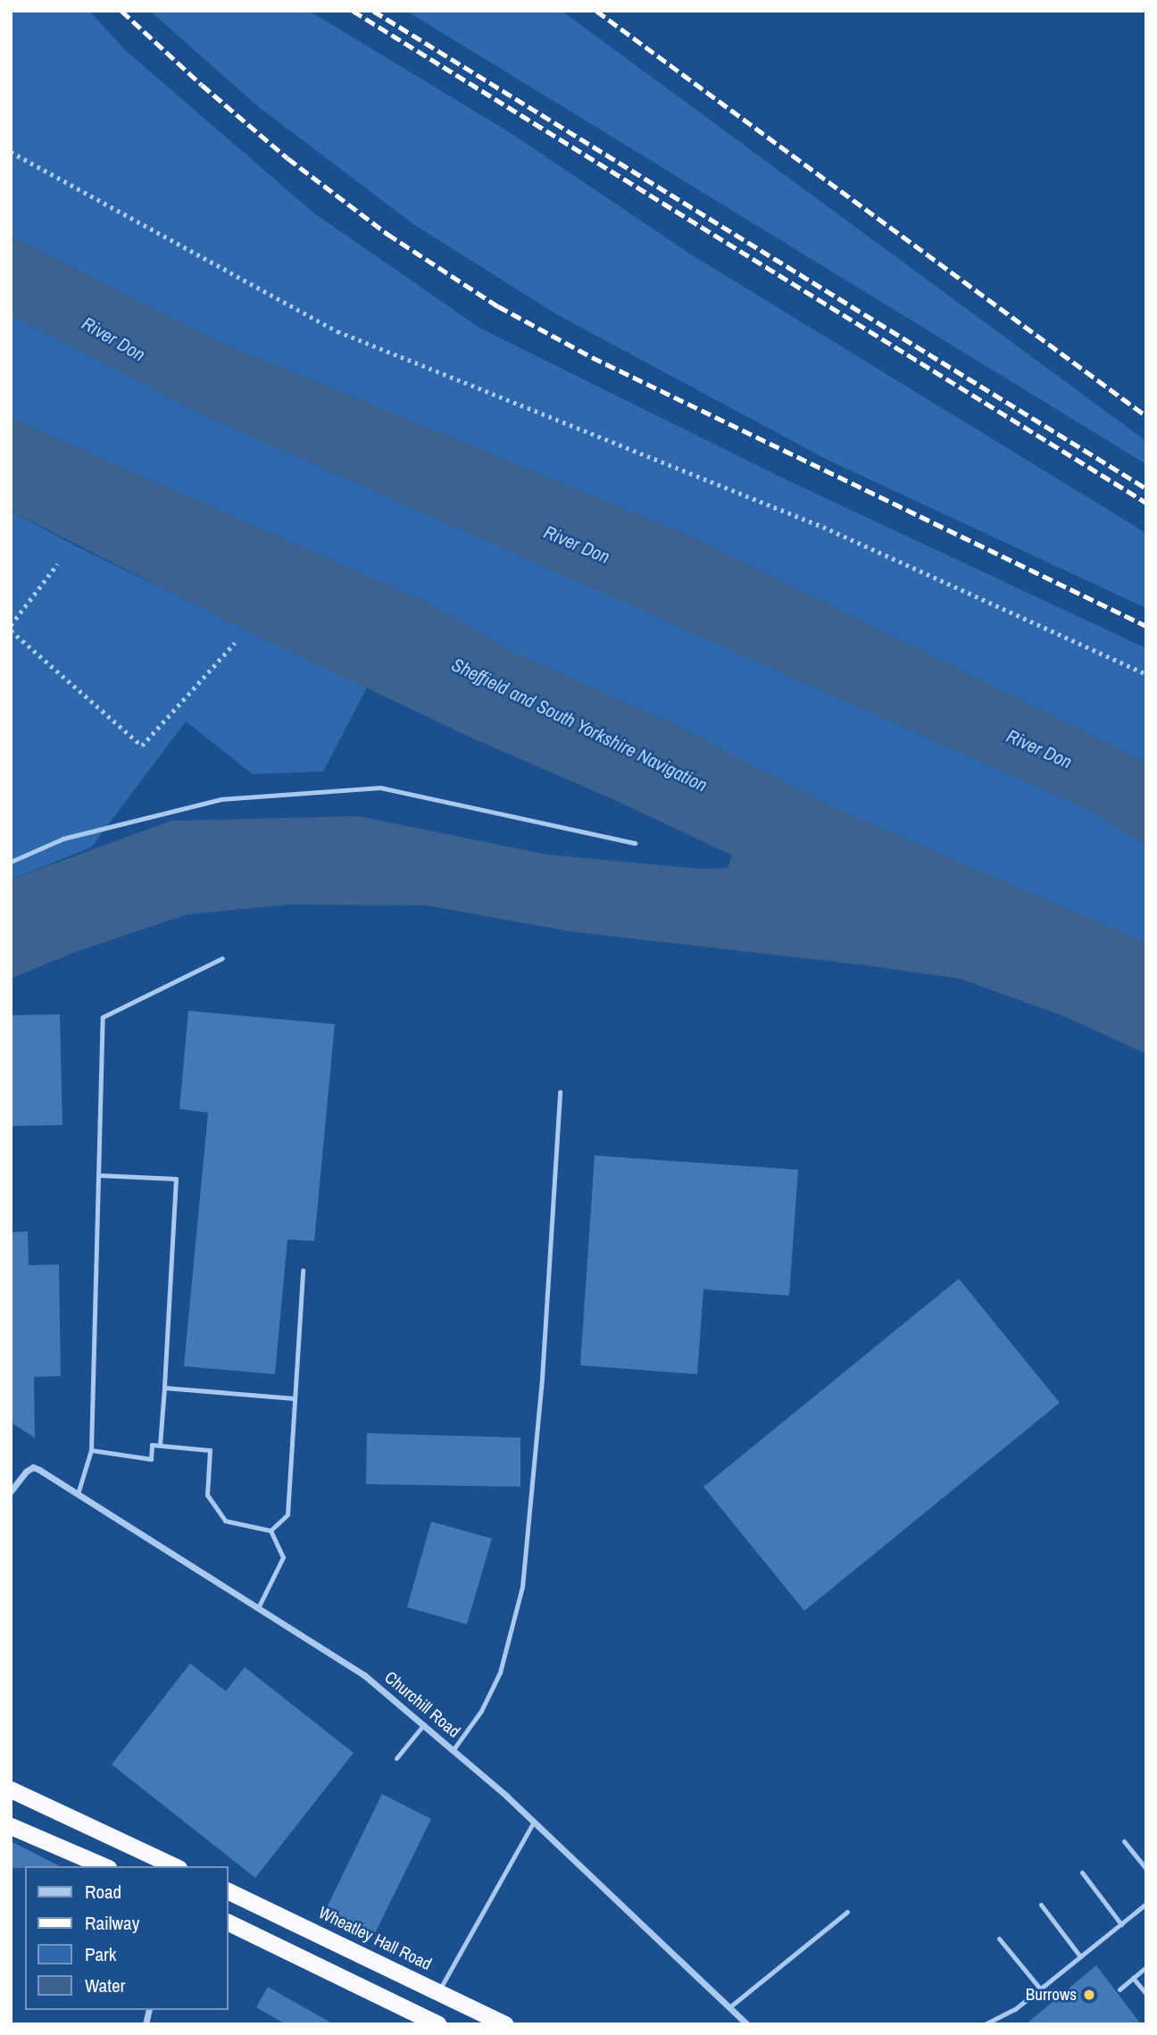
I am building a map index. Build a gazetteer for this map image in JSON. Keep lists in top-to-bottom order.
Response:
{
  "streets": {
    "highway": ["Wheatley Hall Road"],
    "street": ["Churchill Road"]
  },
  "water": ["River Don", "Sheffield and South Yorkshire Navigation"],
  "places": ["Burrows"],
  "legend": [
    "Road",
    "Railway",
    "Park",
    "Water"
  ]
}
